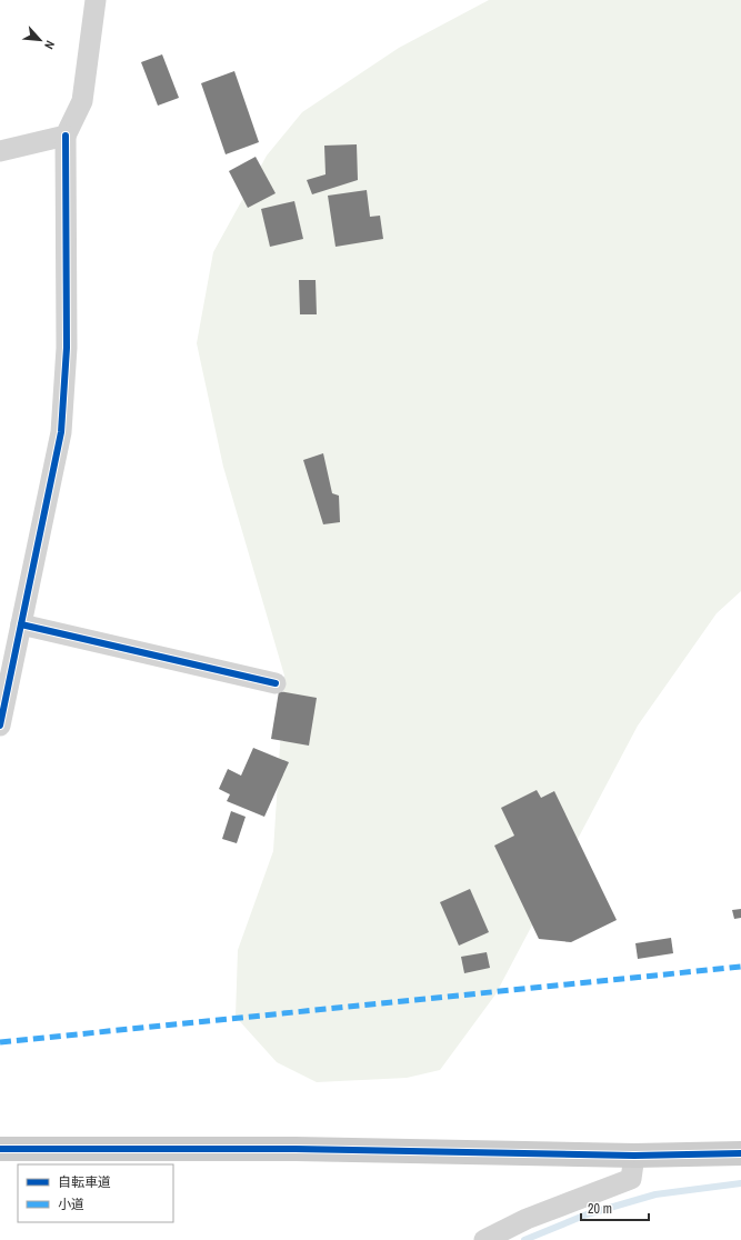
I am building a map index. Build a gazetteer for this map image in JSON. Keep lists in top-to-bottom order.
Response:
{
  "legend": ["自転車道", "小道"],
  "scale_bar": "20 m",
  "north": "bottom right"
}
